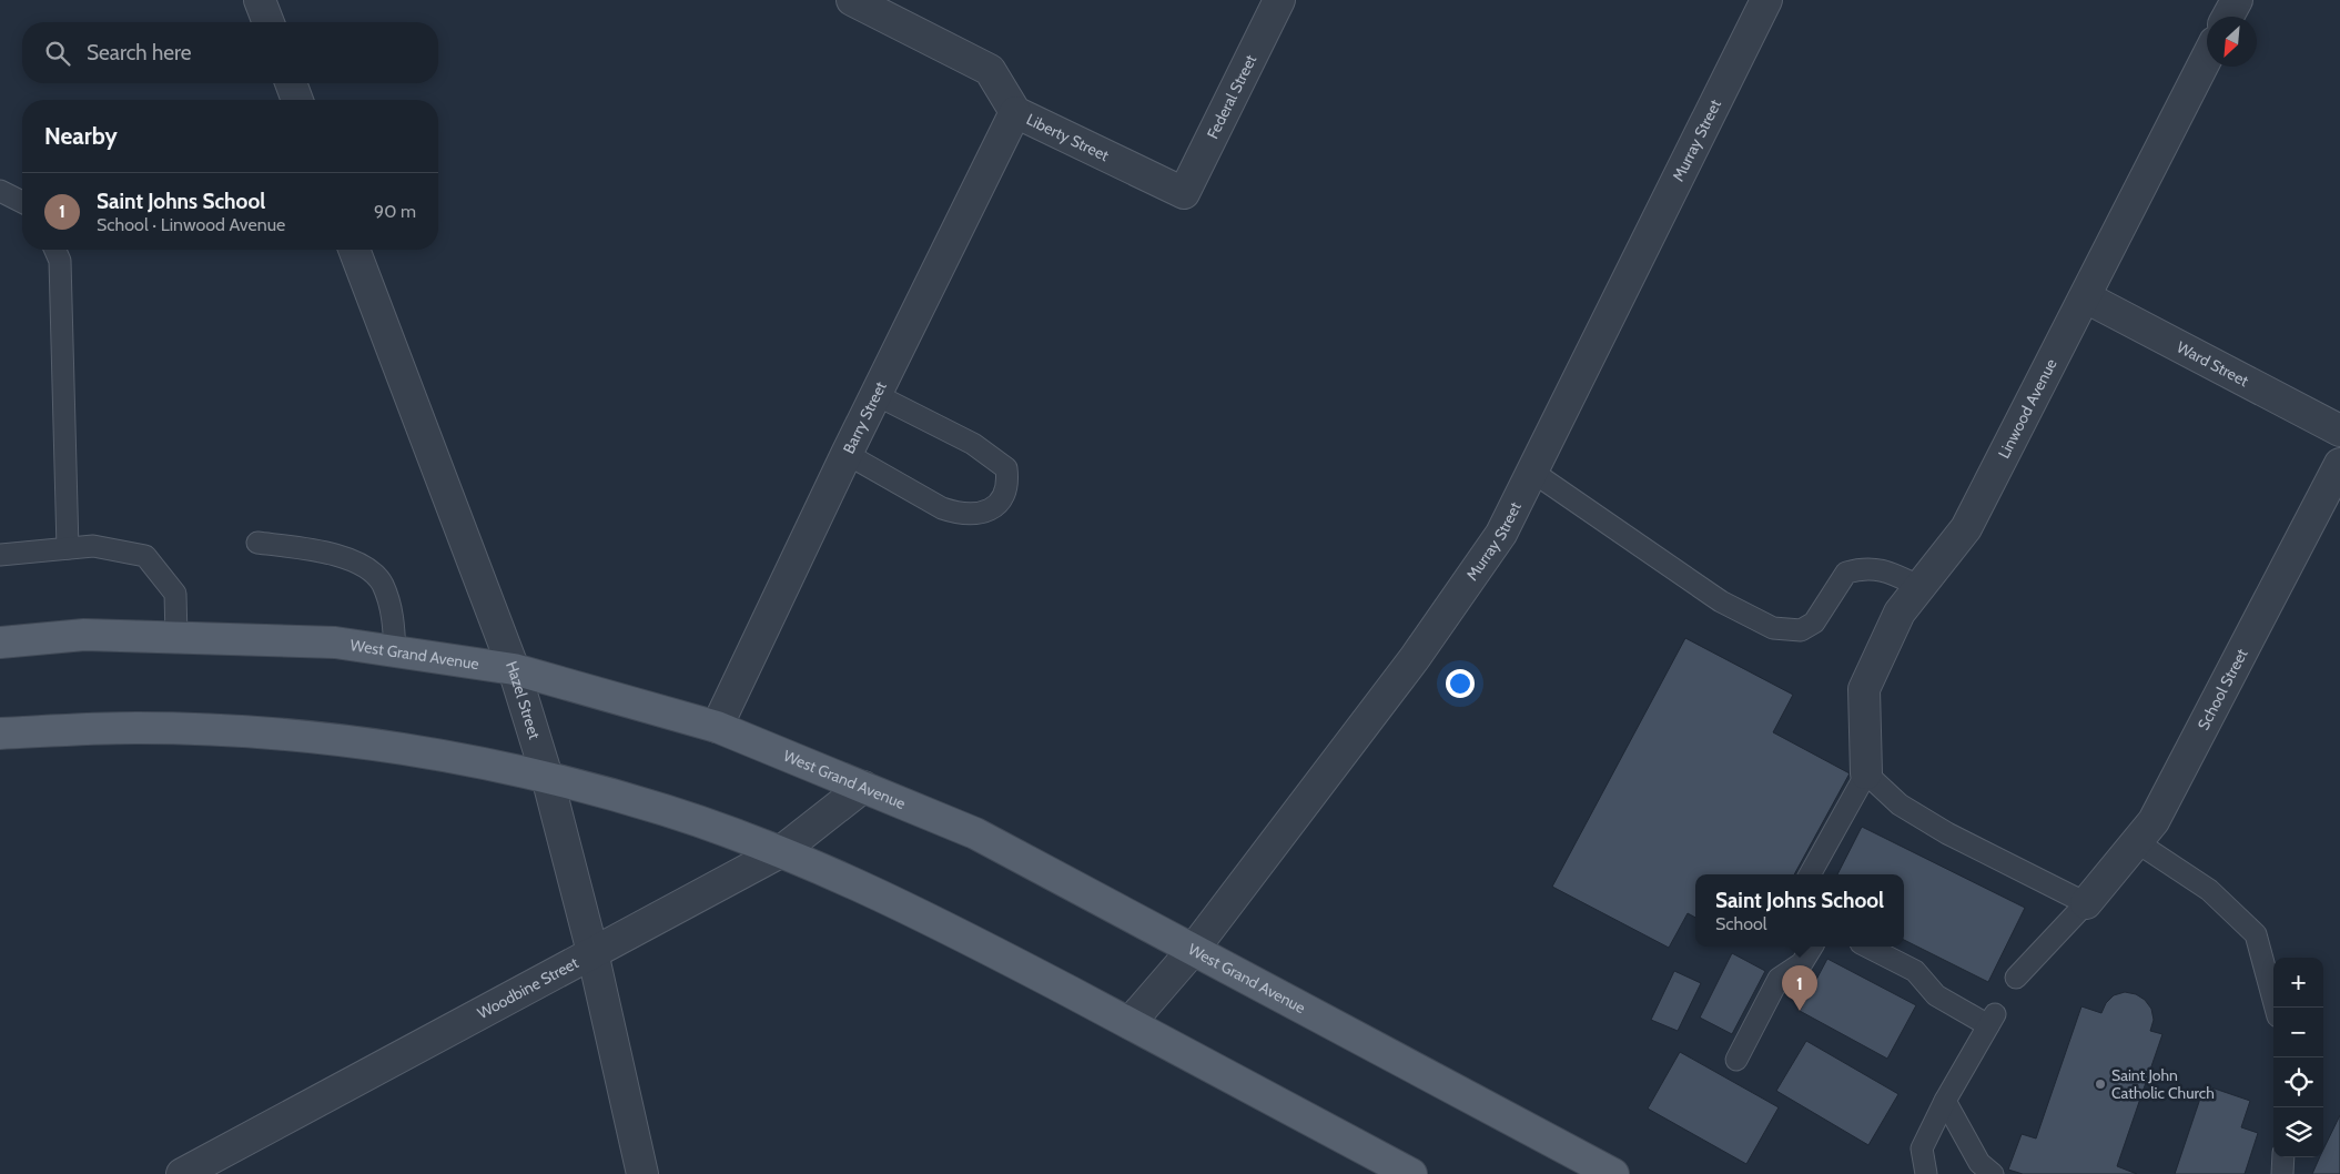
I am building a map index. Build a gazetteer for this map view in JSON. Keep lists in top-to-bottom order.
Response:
{
  "streets": {
    "main road": ["West Grand Avenue"],
    "street": [
      "Federal Street",
      "Liberty Street",
      "Murray Street",
      "Ward Street",
      "Linwood Avenue",
      "Barry Street",
      "School Street",
      "Hazel Street",
      "Woodbine Street"
    ]
  },
  "crossings": [
    ["Federal Street", "Liberty Street"],
    ["Liberty Street", "Barry Street"],
    ["Murray Street", "West Grand Avenue"],
    ["Ward Street", "Linwood Avenue"],
    ["Barry Street", "West Grand Avenue"],
    ["West Grand Avenue", "Hazel Street"],
    ["West Grand Avenue", "Woodbine Street"],
    ["Hazel Street", "Woodbine Street"]
  ],
  "places": ["Saint John Catholic Church"],
  "north": "bottom left",
  "page": {
    "search": "Search here",
    "heading": "Nearby",
    "list": [
      {
        "mark": "1",
        "name": "Saint Johns School",
        "note": "School · Linwood Avenue",
        "value": "90 m"
      }
    ],
    "popup": ["Saint Johns School", "School"],
    "map_buttons": ["+", "−"],
    "pins": "1"
  }
}
